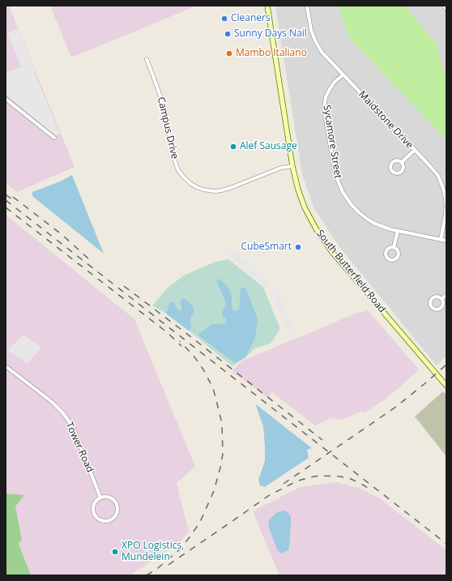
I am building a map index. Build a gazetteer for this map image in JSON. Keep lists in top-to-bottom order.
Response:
{
  "streets": {
    "main road": ["South Butterfield Road"],
    "street": [
      "Maidstone Drive",
      "Campus Drive",
      "Sycamore Street",
      "Tower Road"
    ]
  },
  "crossings": [
    ["Maidstone Drive", "Sycamore Street"],
    ["Campus Drive", "South Butterfield Road"]
  ],
  "places": [
    "Cleaners",
    "Sunny Days Nail",
    "Mambo Italiano",
    "Alef Sausage",
    "CubeSmart",
    "XPO Logistics, Mundelein"
  ]
}
